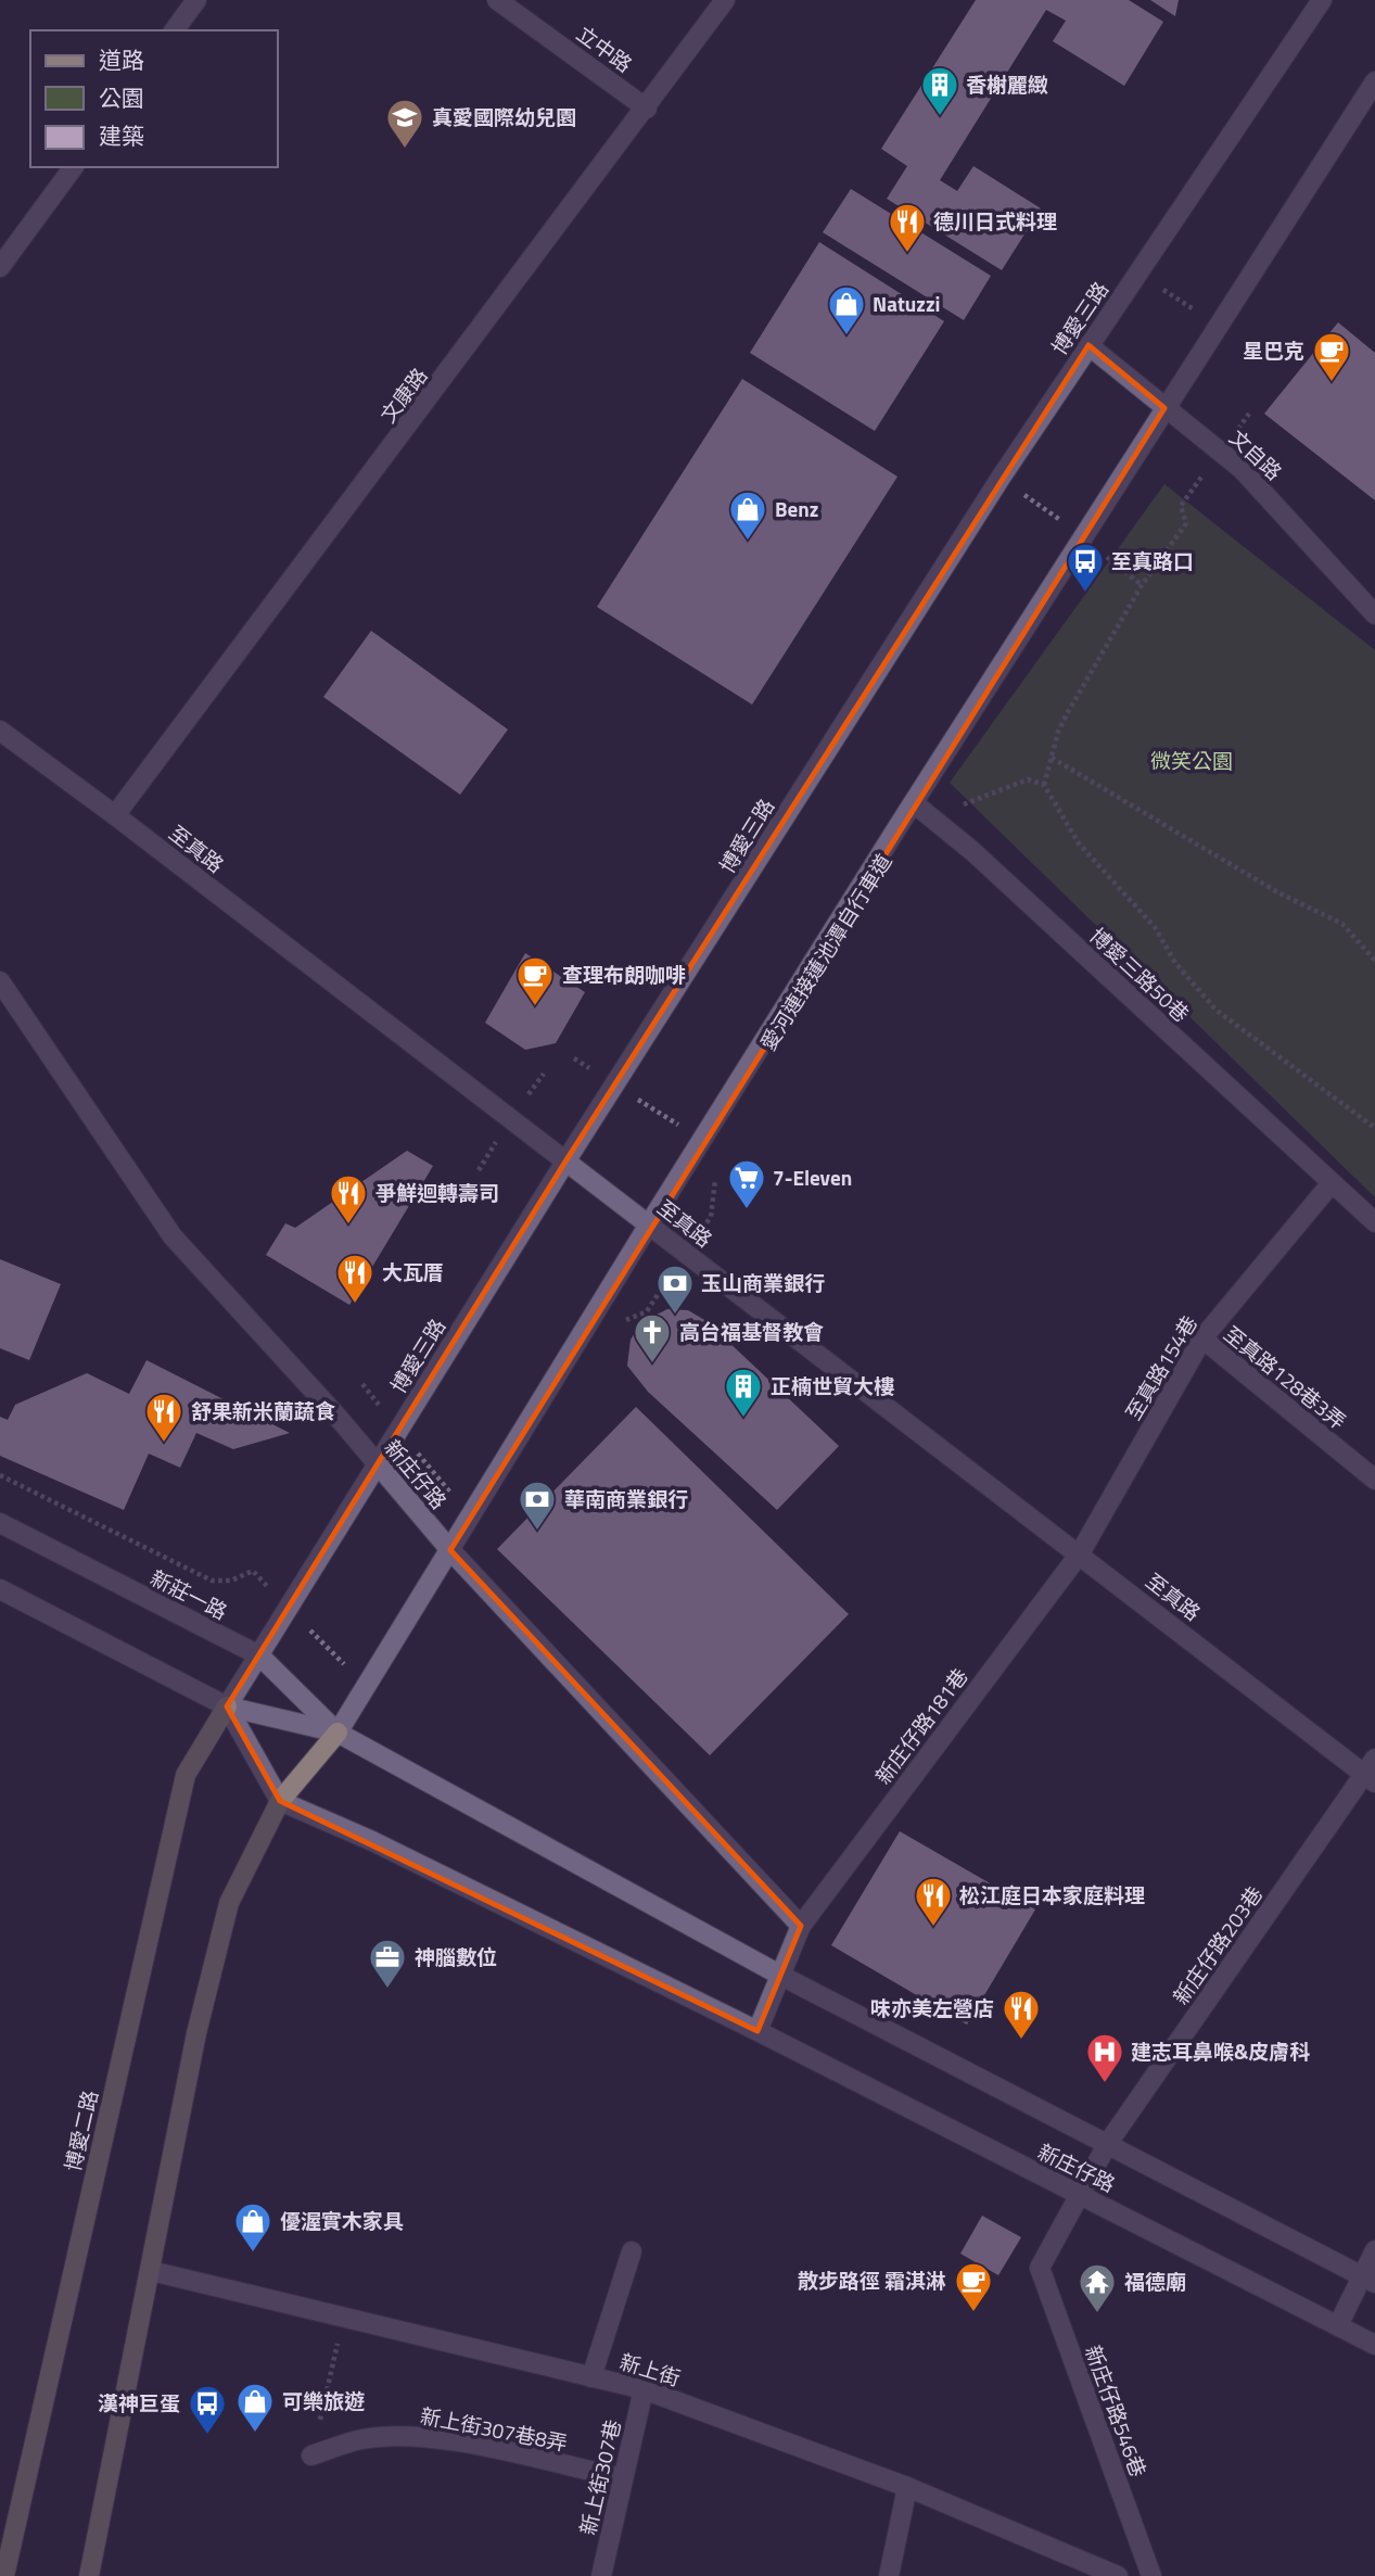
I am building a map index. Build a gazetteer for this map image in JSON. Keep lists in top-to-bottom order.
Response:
{
  "streets": {
    "main road": ["博愛二路"],
    "street": [
      "立中路",
      "博愛三路",
      "文康路",
      "文自路",
      "至真路",
      "博愛三路50巷",
      "至真路154巷",
      "至真路128巷3弄",
      "新庄仔路",
      "新莊一路",
      "新庄仔路181巷",
      "新庄仔路203巷",
      "新上街",
      "新庄仔路546巷",
      "新上街307巷8弄",
      "新上街307巷"
    ]
  },
  "crossings": [
    ["立中路", "文康路"],
    ["博愛三路", "文自路"],
    ["博愛三路", "至真路"],
    ["博愛三路", "新庄仔路"],
    ["博愛三路", "新莊一路"],
    ["博愛三路", "博愛二路"],
    ["文康路", "至真路"],
    ["至真路", "至真路154巷"],
    ["至真路", "新庄仔路181巷"],
    ["至真路", "新庄仔路203巷"],
    ["博愛三路50巷", "至真路154巷"],
    ["至真路154巷", "至真路128巷3弄"],
    ["至真路154巷", "新庄仔路181巷"],
    ["新庄仔路", "新莊一路"],
    ["新庄仔路", "新庄仔路181巷"],
    ["新庄仔路", "新庄仔路203巷"],
    ["新庄仔路", "博愛二路"],
    ["新庄仔路", "新庄仔路546巷"],
    ["新庄仔路203巷", "新庄仔路546巷"],
    ["新上街", "新上街307巷"],
    ["新上街307巷8弄", "新上街307巷"]
  ],
  "parks": ["微笑公園"],
  "places": {
    "building": ["香榭麗緻", "正楠世貿大樓"],
    "school or university": ["真愛國際幼兒園"],
    "restaurant": [
      "德川日式料理",
      "爭鮮迴轉壽司",
      "大瓦厝",
      "舒果新米蘭蔬食",
      "松江庭日本家庭料理",
      "味亦美左營店"
    ],
    "shop": [
      "Natuzzi",
      "Benz",
      "優渥實木家具",
      "可樂旅遊"
    ],
    "cafe": ["星巴克", "查理布朗咖啡", "散步路徑 霜淇淋"],
    "bus stop": ["至真路口", "漢神巨蛋"],
    "supermarket": ["7-Eleven"],
    "bank": ["玉山商業銀行", "華南商業銀行"],
    "church": ["高台福基督教會"],
    "office": ["神腦數位"],
    "hospital": ["建志耳鼻喉&皮膚科"],
    "temple": ["福德廟"]
  },
  "legend": ["道路", "公園", "建築"]
}
